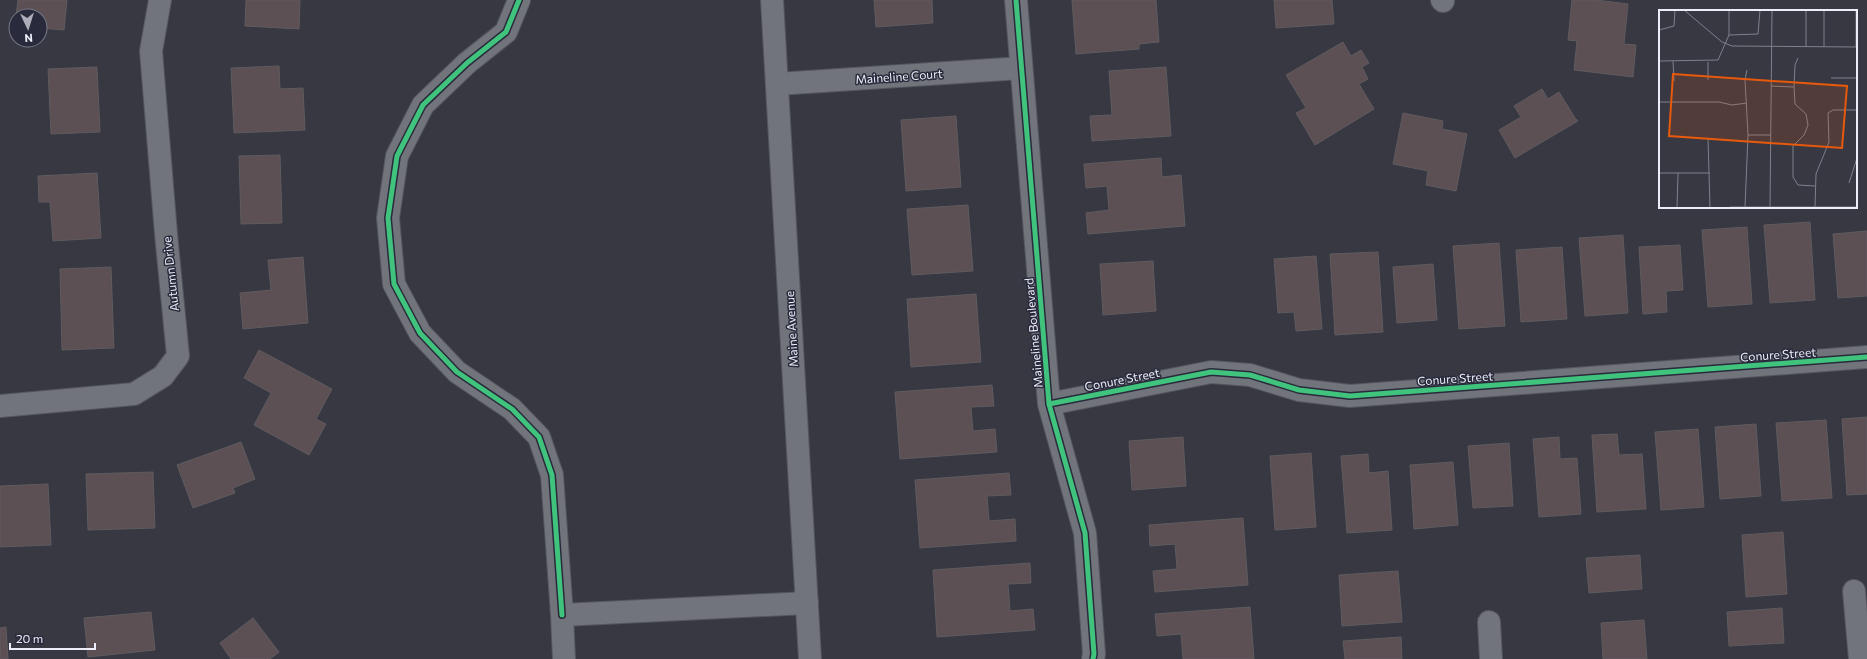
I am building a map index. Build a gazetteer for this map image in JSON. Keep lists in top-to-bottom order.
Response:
{
  "streets": {
    "street": [
      "Maineline Court",
      "Autumn Drive",
      "Maine Avenue",
      "Maineline Boulevard",
      "Conure Street"
    ]
  },
  "crossings": [
    ["Maineline Court", "Maine Avenue"],
    ["Maineline Court", "Maineline Boulevard"],
    ["Maineline Boulevard", "Conure Street"]
  ],
  "scale_bar": "20 m",
  "north": "bottom"
}
